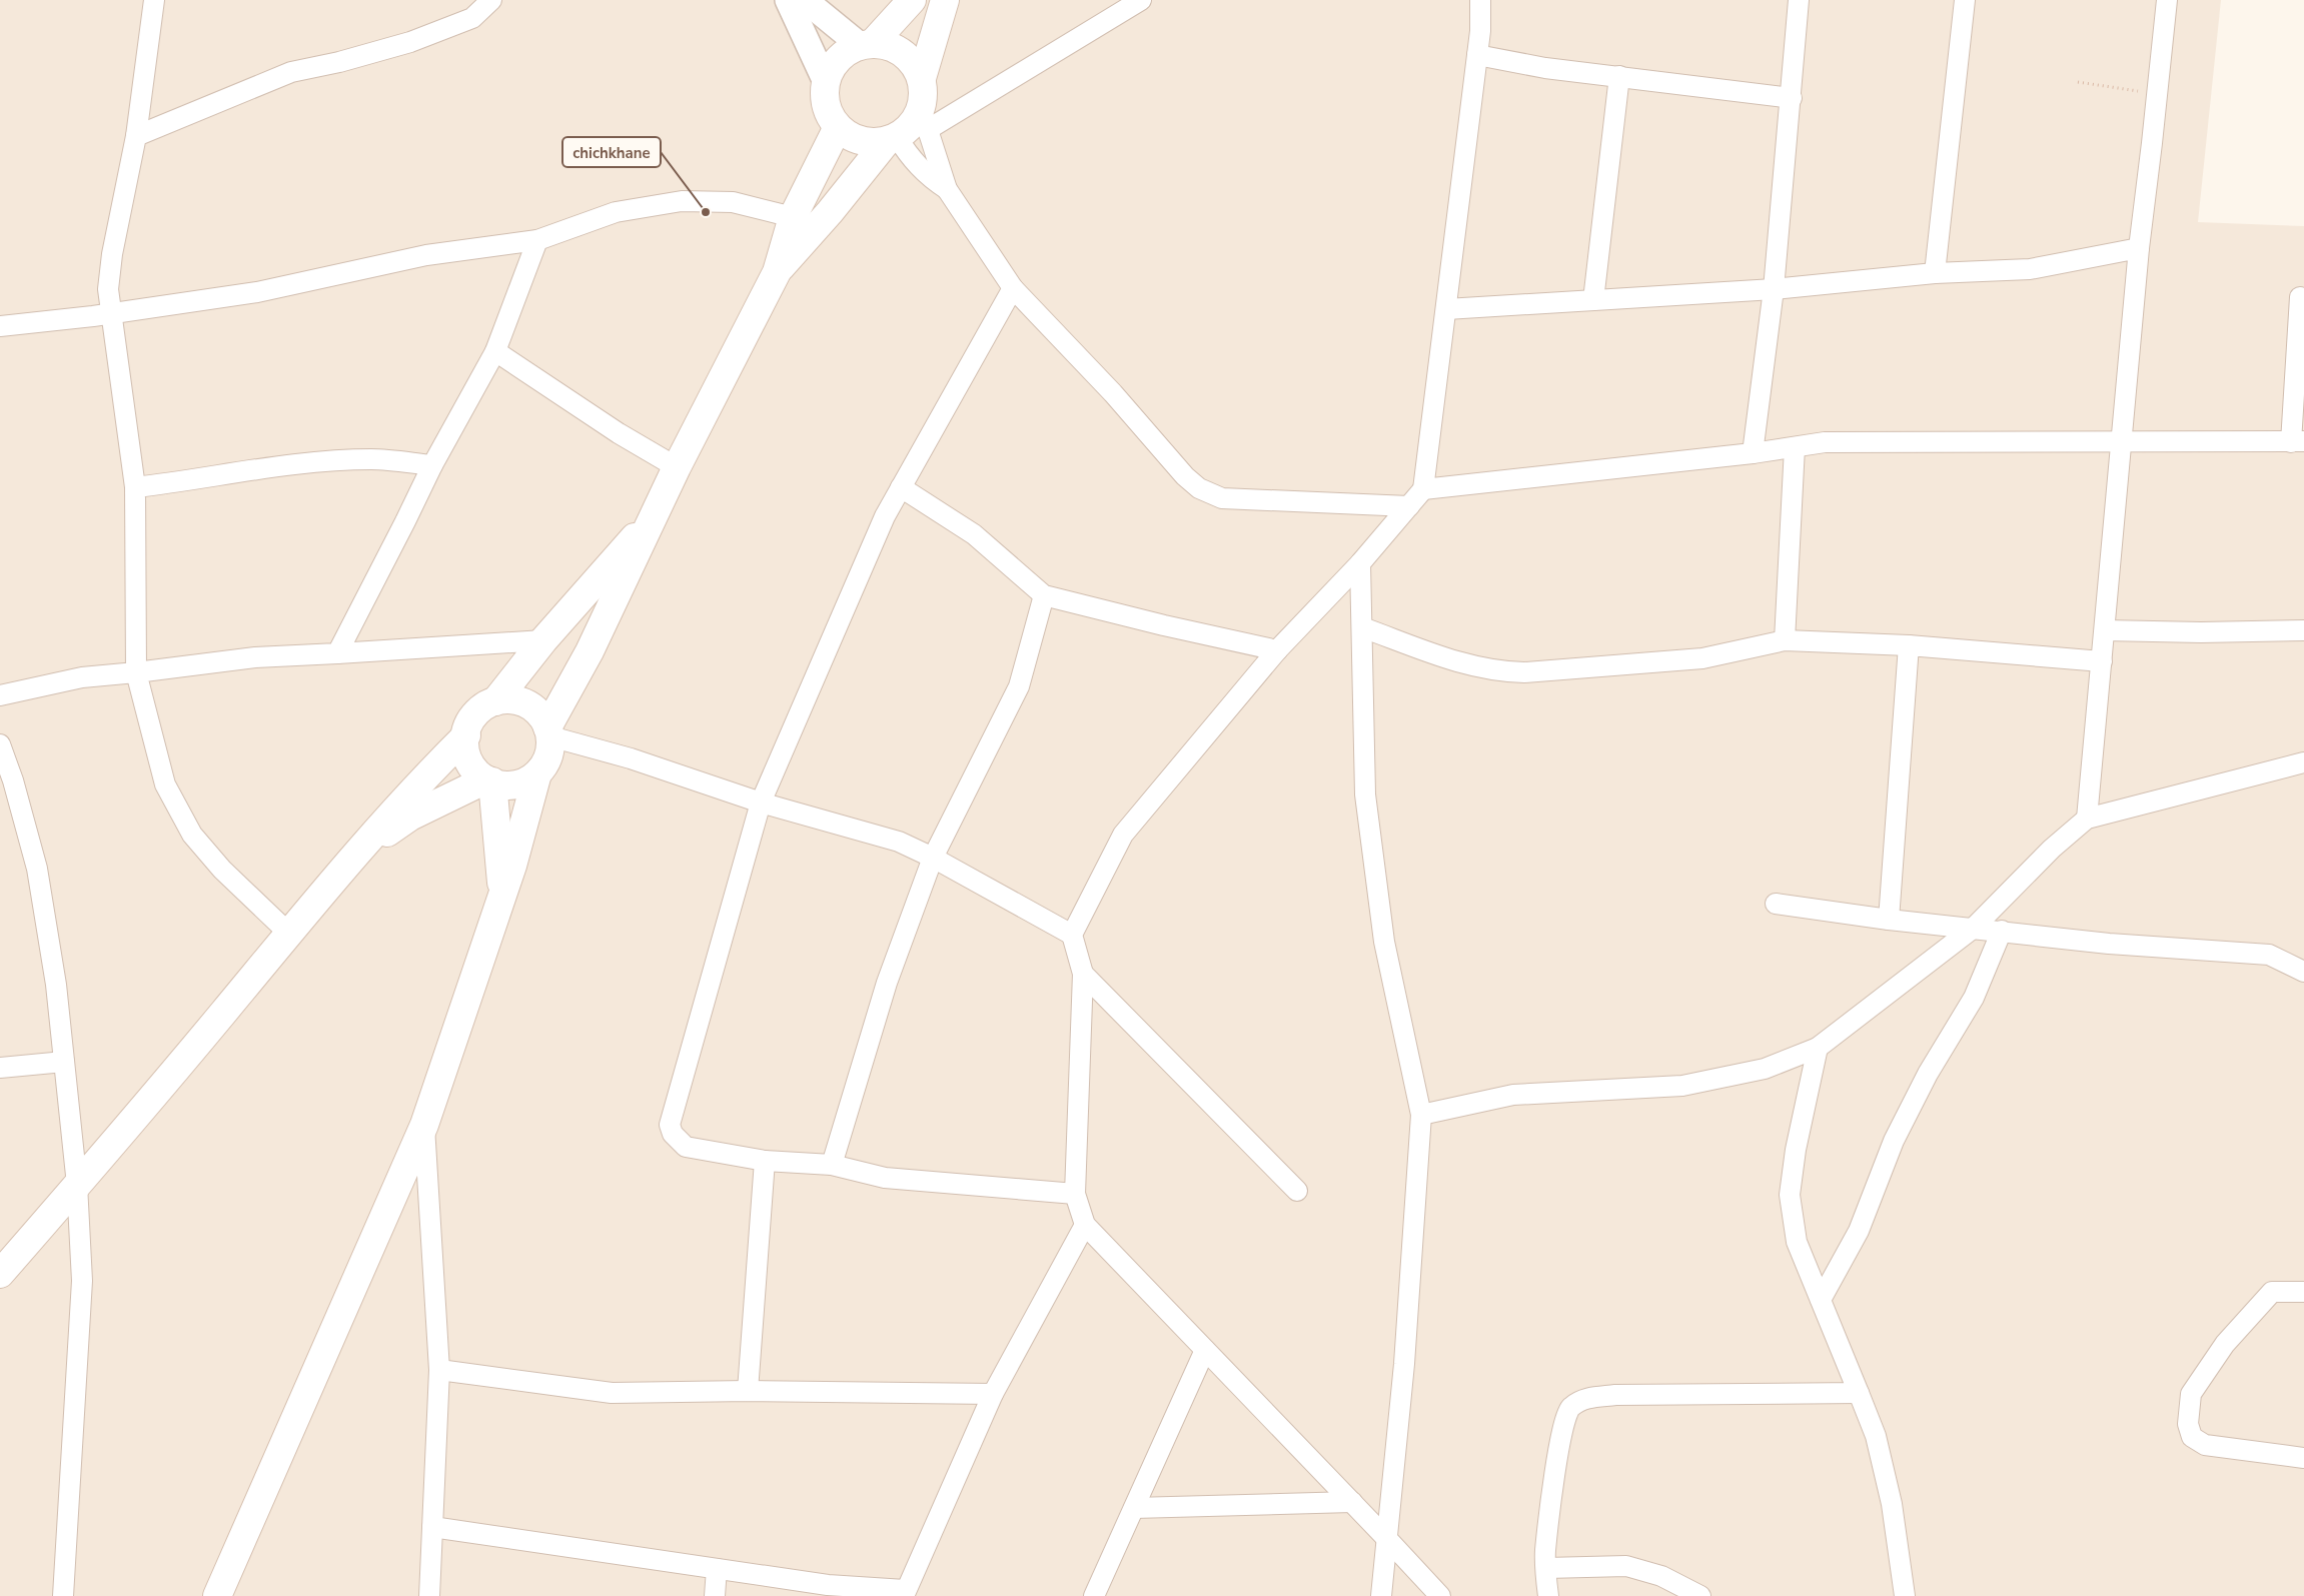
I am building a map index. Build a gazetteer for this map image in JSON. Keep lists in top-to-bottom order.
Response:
{
  "places": ["chichkhane"]
}
